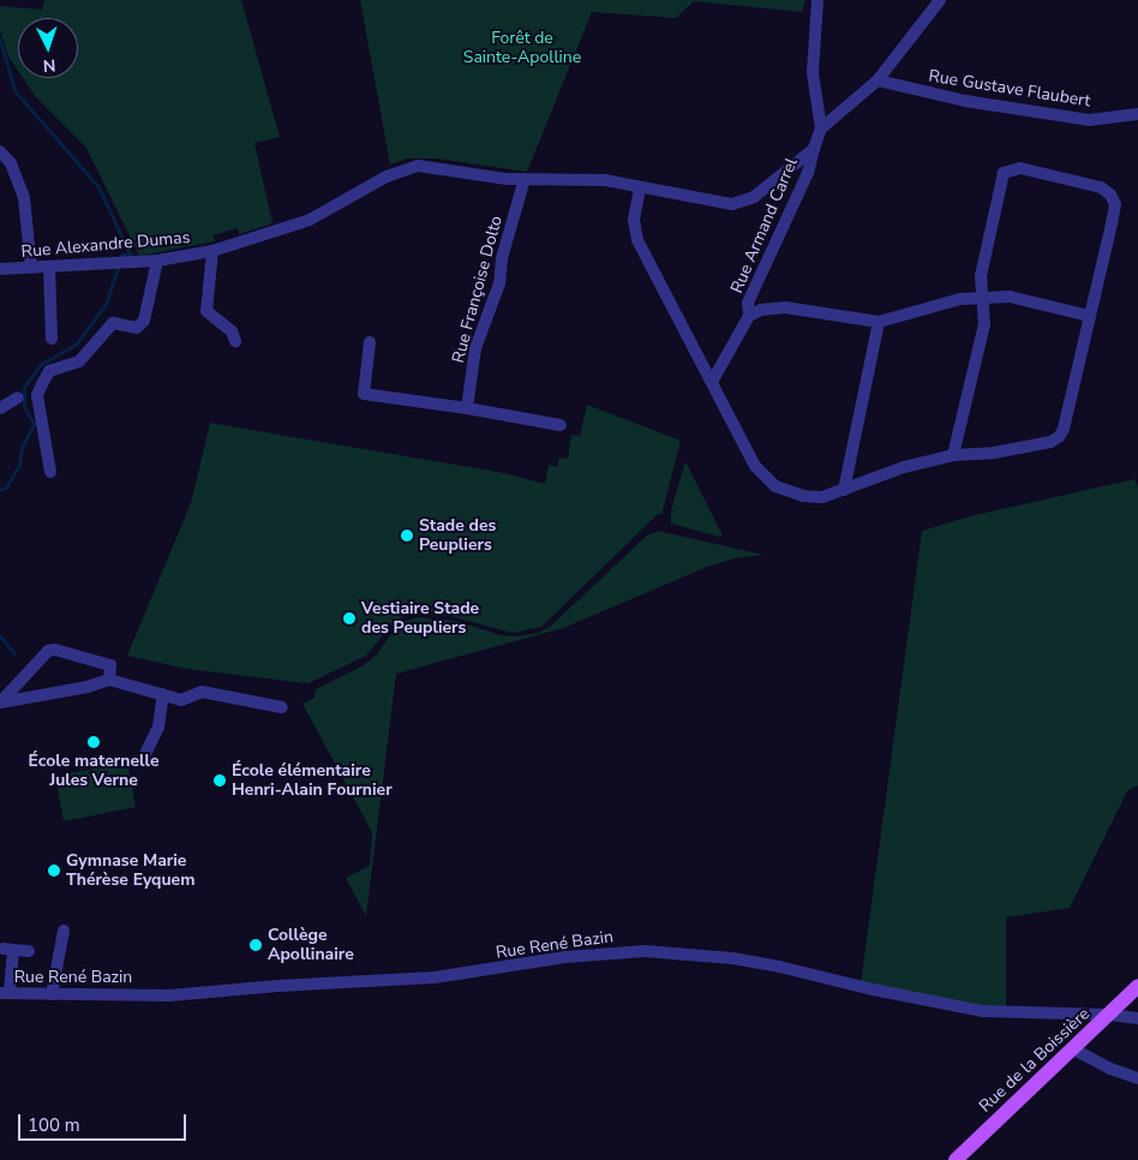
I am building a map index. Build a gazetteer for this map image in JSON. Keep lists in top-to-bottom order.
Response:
{
  "streets": {
    "main road": ["Rue de la Boissière"],
    "street": [
      "Rue Gustave Flaubert",
      "Rue Armand Carrel",
      "Rue Alexandre Dumas",
      "Rue Françoise Dolto",
      "Rue René Bazin"
    ]
  },
  "crossings": [
    ["Rue Armand Carrel", "Rue Alexandre Dumas"],
    ["Rue Alexandre Dumas", "Rue Françoise Dolto"],
    ["Rue René Bazin", "Rue de la Boissière"]
  ],
  "parks": ["Forêt de Sainte-Apolline"],
  "places": [
    "Stade des Peupliers",
    "Vestiaire Stade des Peupliers",
    "École maternelle Jules Verne",
    "École élémentaire Henri-Alain Fournier",
    "Gymnase Marie Thérèse Eyquem",
    "Collège Apollinaire"
  ],
  "scale_bar": "100 m",
  "north": "bottom"
}
